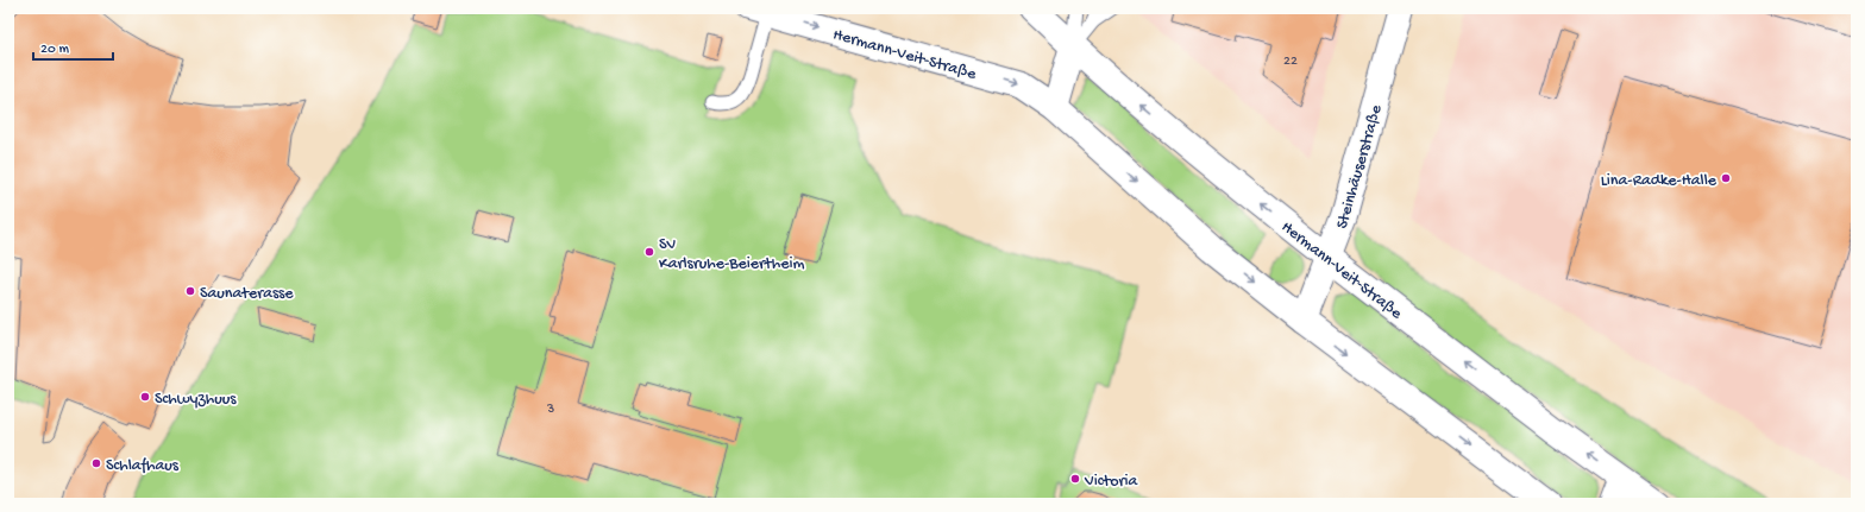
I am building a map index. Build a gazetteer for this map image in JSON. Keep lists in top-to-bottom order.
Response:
{
  "streets": {
    "street": ["Hermann-Veit-Straße", "Steinhäuserstraße"]
  },
  "crossings": [
    ["Hermann-Veit-Straße", "Steinhäuserstraße"]
  ],
  "places": [
    "Lina-Radke-Halle",
    "SV Karlsruhe-Beiertheim",
    "Saunaterasse",
    "Schwyzhuus",
    "Schlafhaus",
    "Victoria"
  ],
  "house_numbers": ["22", "3"],
  "scale_bar": "20 m"
}
